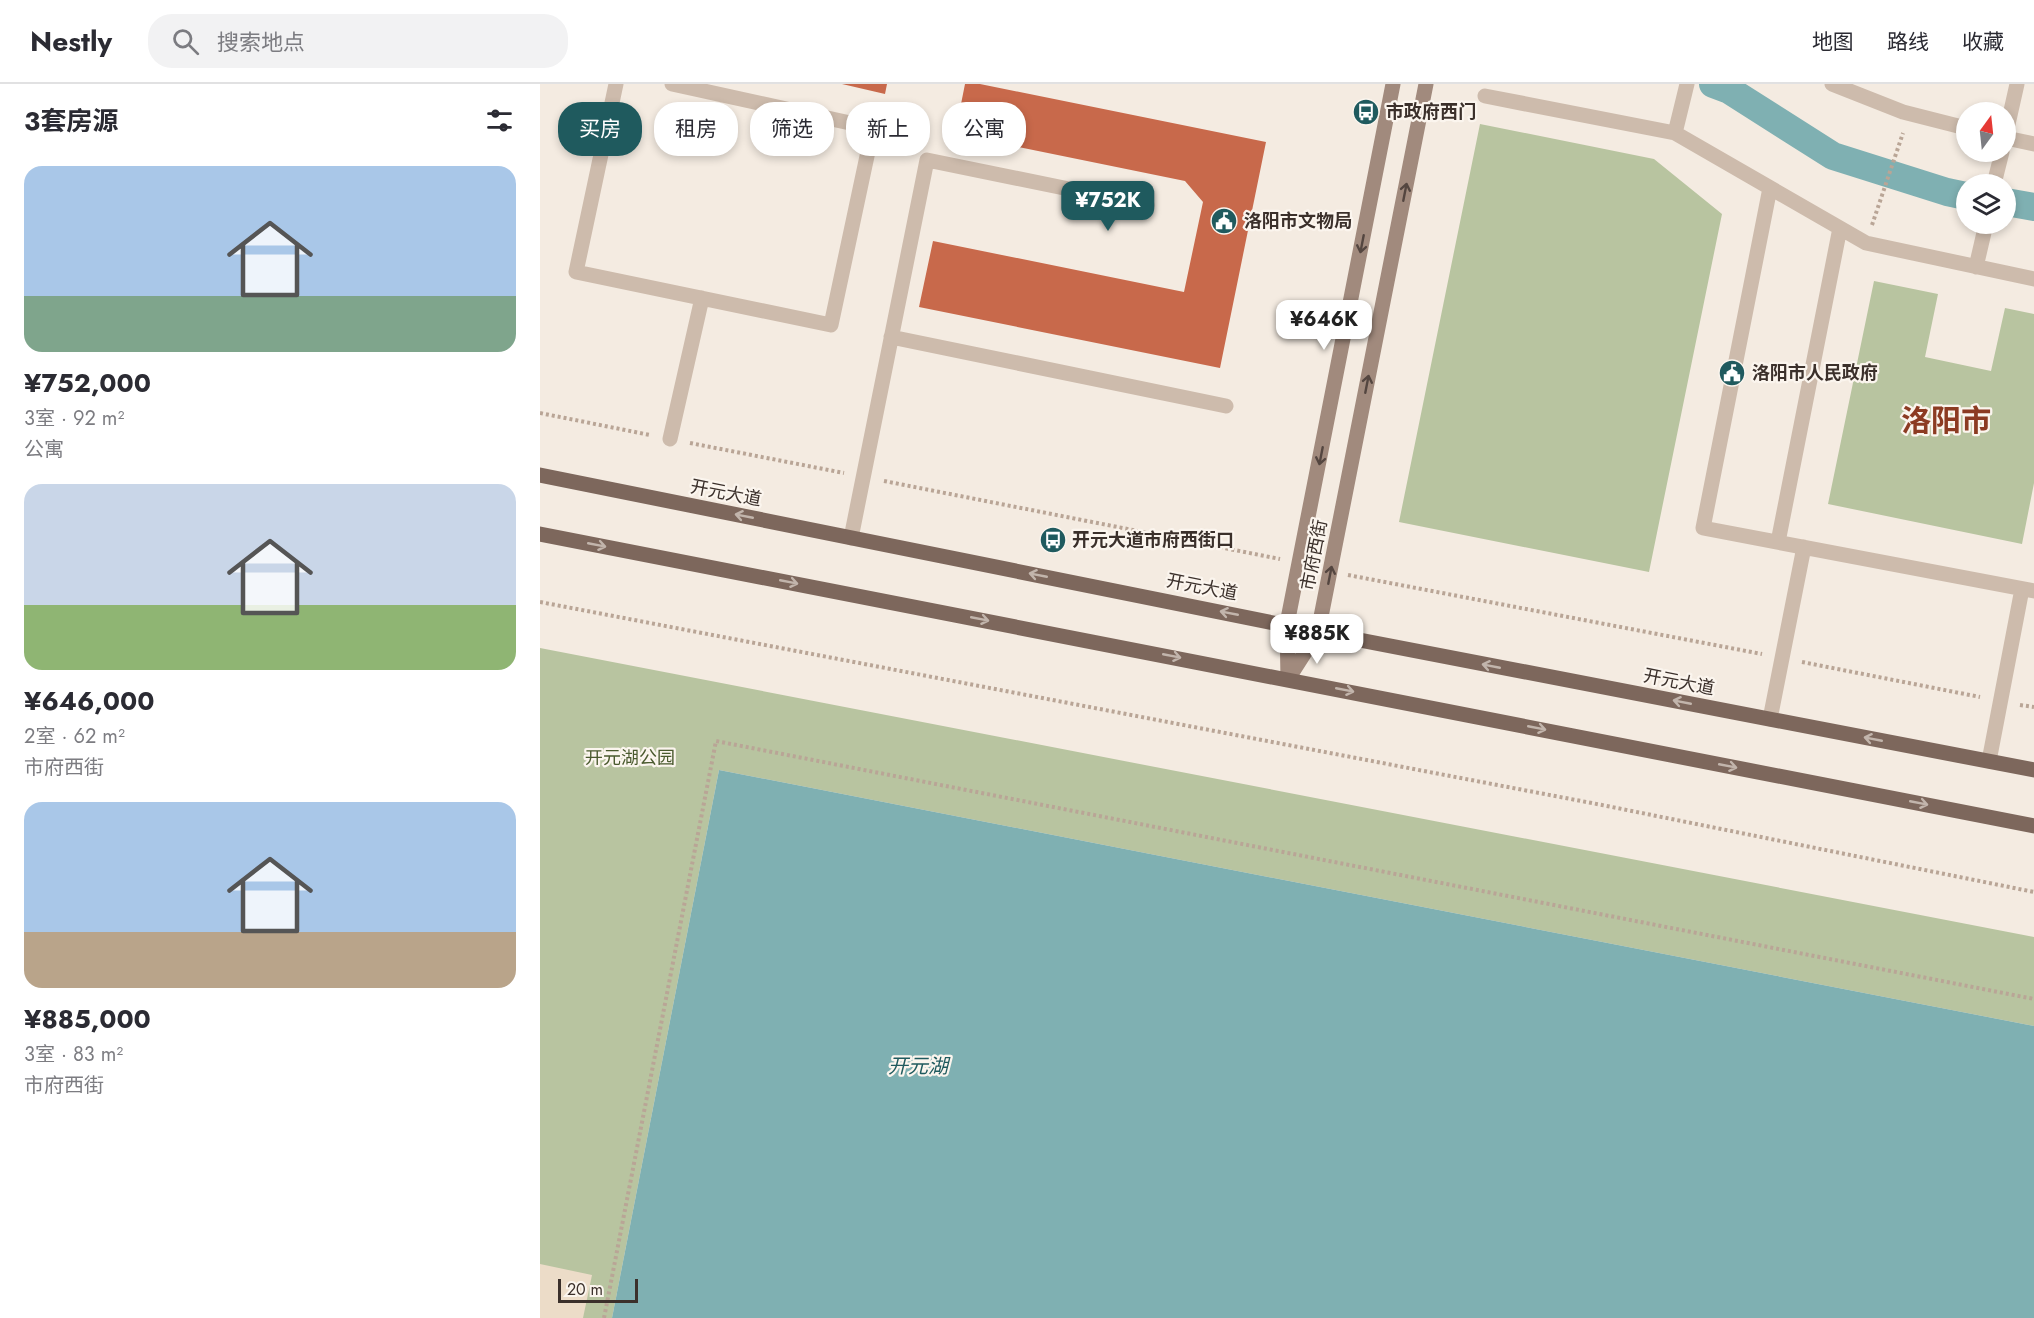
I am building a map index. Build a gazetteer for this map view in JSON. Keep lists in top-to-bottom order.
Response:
{
  "streets": {
    "main road": ["开元大道"],
    "street": ["市府西街"]
  },
  "crossings": [
    ["开元大道", "市府西街"]
  ],
  "districts": ["洛阳市"],
  "water": ["开元湖"],
  "parks": ["开元湖公园"],
  "places": {
    "bus stop": ["市政府西门", "开元大道市府西街口"],
    "public building": ["洛阳市文物局", "洛阳市人民政府"]
  },
  "scale_bar": "20 m",
  "north": "top",
  "page": {
    "header": "Nestly",
    "search": "搜索地点",
    "nav": ["地图", "路线", "收藏"],
    "heading": "3套房源",
    "chip": [
      "买房",
      "租房",
      "筛选",
      "新上",
      "公寓"
    ],
    "list": [
      {
        "name": "¥752,000",
        "note": "3室 · 92 m² · 公寓"
      },
      {
        "name": "¥646,000",
        "note": "2室 · 62 m² · 市府西街"
      },
      {
        "name": "¥885,000",
        "note": "3室 · 83 m² · 市府西街"
      }
    ],
    "price": ["¥752K", "¥646K", "¥885K"],
    "scale": "20 m"
  }
}
